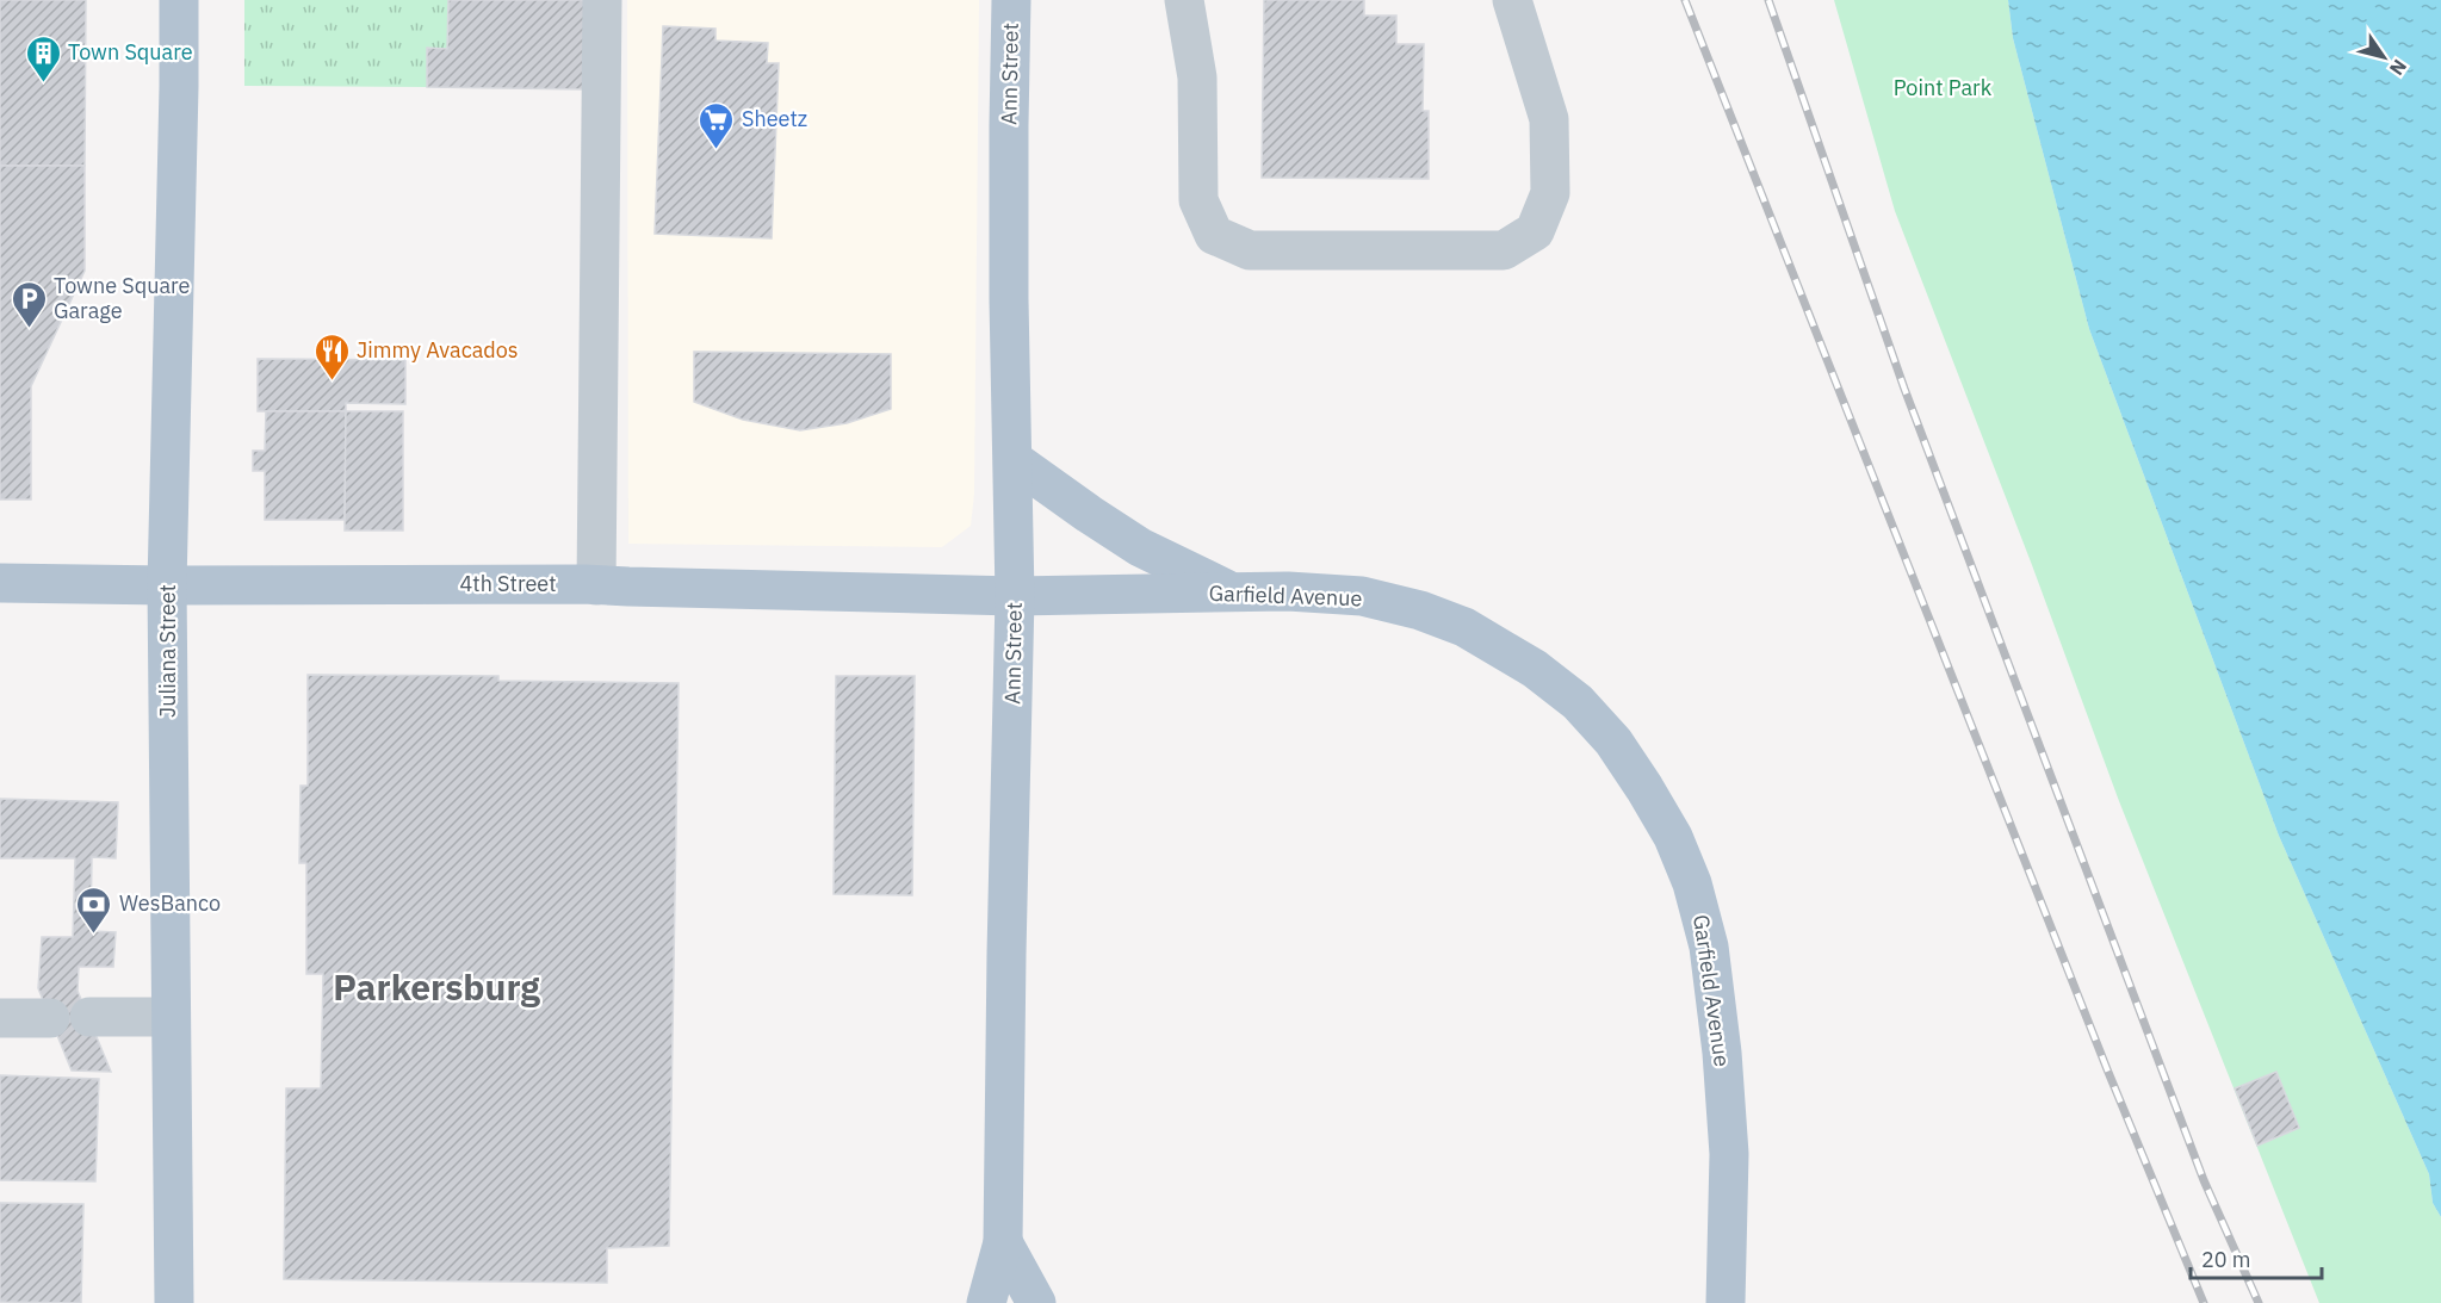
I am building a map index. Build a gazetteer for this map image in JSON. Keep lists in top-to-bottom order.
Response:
{
  "streets": {
    "main road": [
      "Ann Street",
      "4th Street",
      "Garfield Avenue",
      "Juliana Street"
    ]
  },
  "crossings": [
    ["Ann Street", "4th Street"],
    ["Ann Street", "Garfield Avenue"],
    ["4th Street", "Garfield Avenue"],
    ["4th Street", "Juliana Street"]
  ],
  "districts": ["Parkersburg"],
  "parks": ["Point Park"],
  "places": {
    "building": ["Town Square"],
    "supermarket": ["Sheetz"],
    "parking": ["Towne Square Garage"],
    "restaurant": ["Jimmy Avacados"],
    "bank": ["WesBanco"]
  },
  "scale_bar": "20 m",
  "north": "bottom right"
}
